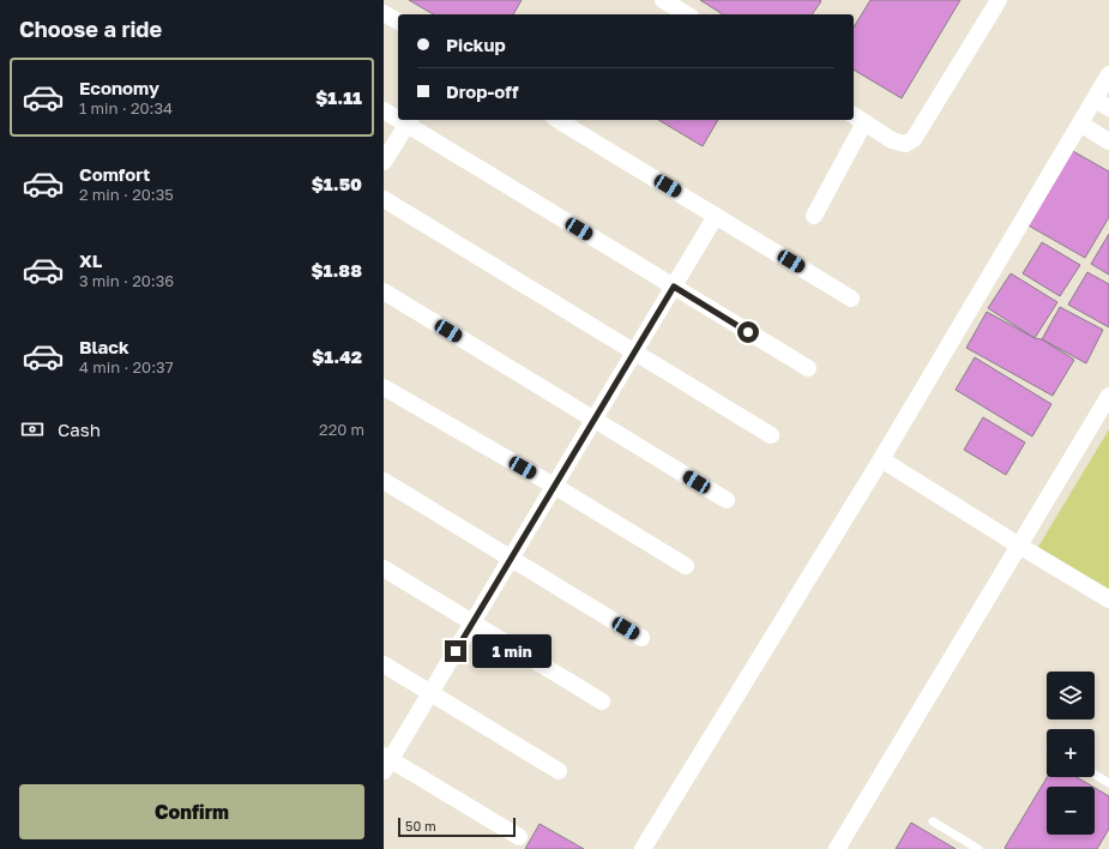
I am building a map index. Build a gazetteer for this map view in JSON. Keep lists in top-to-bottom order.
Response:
{
  "scale_bar": "50 m",
  "page": {
    "heading": "Choose a ride",
    "banner": ["Pickup", "Drop-off"],
    "list": [
      {
        "name": "Economy",
        "note": "1 min · 20:34",
        "value": "$1.11"
      },
      {
        "name": "Comfort",
        "note": "2 min · 20:35",
        "value": "$1.50"
      },
      {
        "name": "XL",
        "note": "3 min · 20:36",
        "value": "$1.88"
      },
      {
        "name": "Black",
        "note": "4 min · 20:37",
        "value": "$1.42"
      }
    ],
    "pay": ["Cash", "220 m"],
    "bubble": "1 min",
    "map_buttons": ["+", "−"],
    "buttons": "Confirm",
    "scale": "50 m"
  }
}
